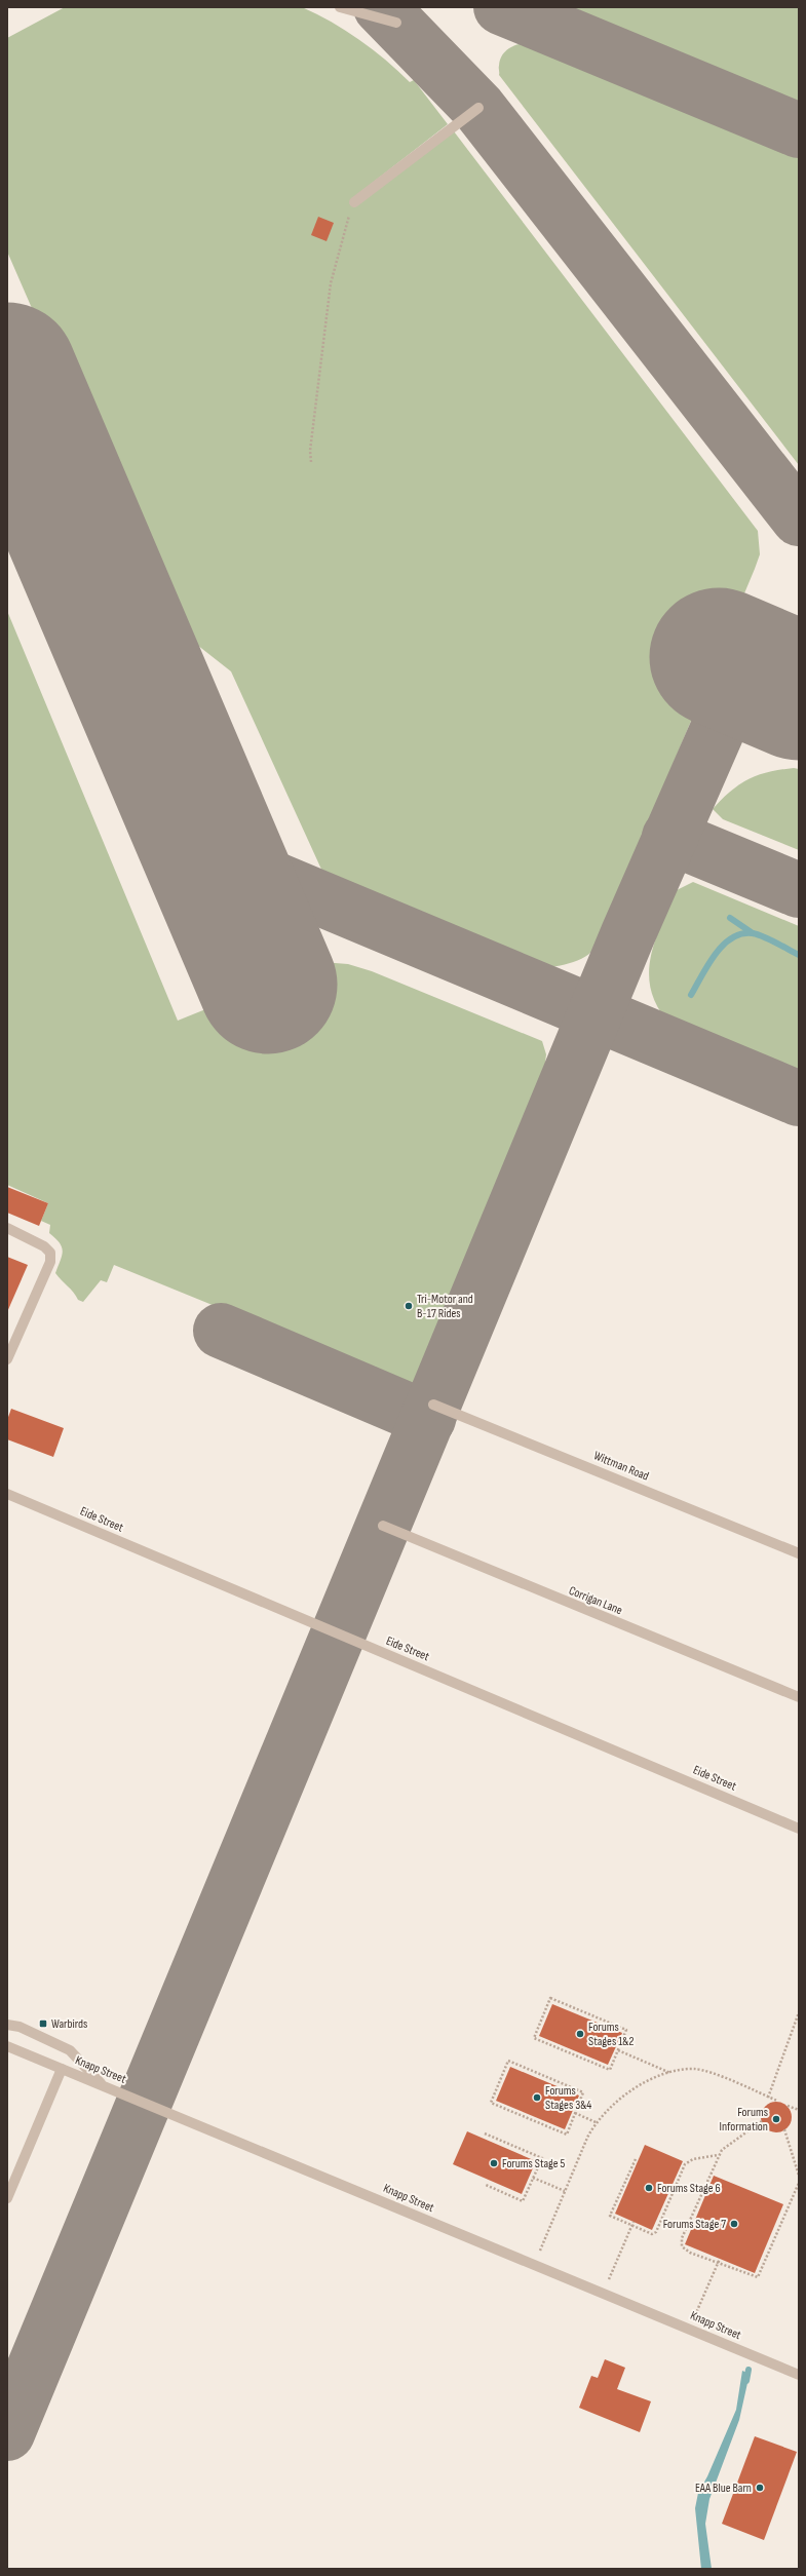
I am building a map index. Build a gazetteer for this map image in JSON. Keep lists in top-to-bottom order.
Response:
{
  "streets": {
    "lane": [
      "Wittman Road",
      "Eide Street",
      "Corrigan Lane",
      "Knapp Street"
    ]
  },
  "places": {
    "other": [
      "Tri-Motor and B-17 Rides",
      "Forums Stages 1&2",
      "Forums Stages 3&4",
      "Forums Information",
      "Forums Stage 5",
      "Forums Stage 6",
      "Forums Stage 7",
      "EAA Blue Barn"
    ],
    "transit": ["Warbirds"]
  }
}
